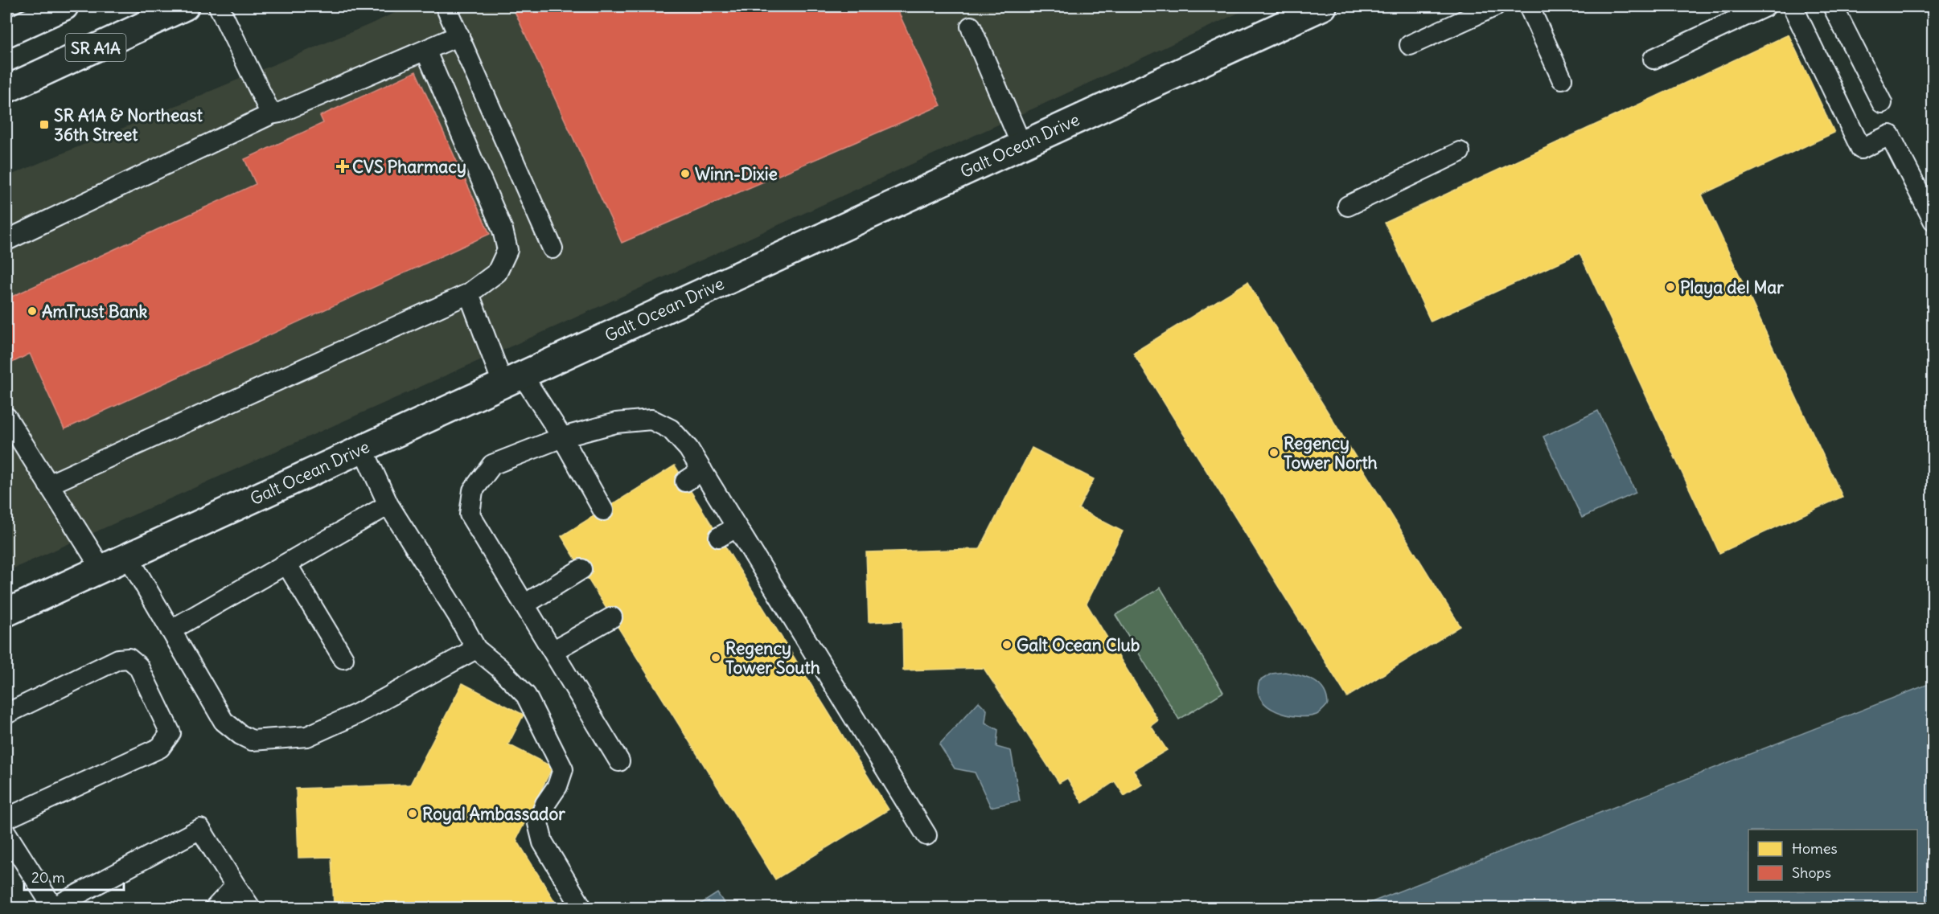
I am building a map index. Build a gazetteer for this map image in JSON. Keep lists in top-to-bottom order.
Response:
{
  "streets": {
    "street": ["SR A1A", "Galt Ocean Drive"]
  },
  "places": {
    "transit": ["SR A1A & Northeast 36th Street"],
    "health": ["CVS Pharmacy"],
    "other": [
      "Winn-Dixie",
      "Playa del Mar",
      "AmTrust Bank",
      "Regency Tower North",
      "Galt Ocean Club",
      "Regency Tower South",
      "Royal Ambassador"
    ]
  },
  "legend": ["Homes", "Shops"],
  "scale_bar": "20 m"
}
